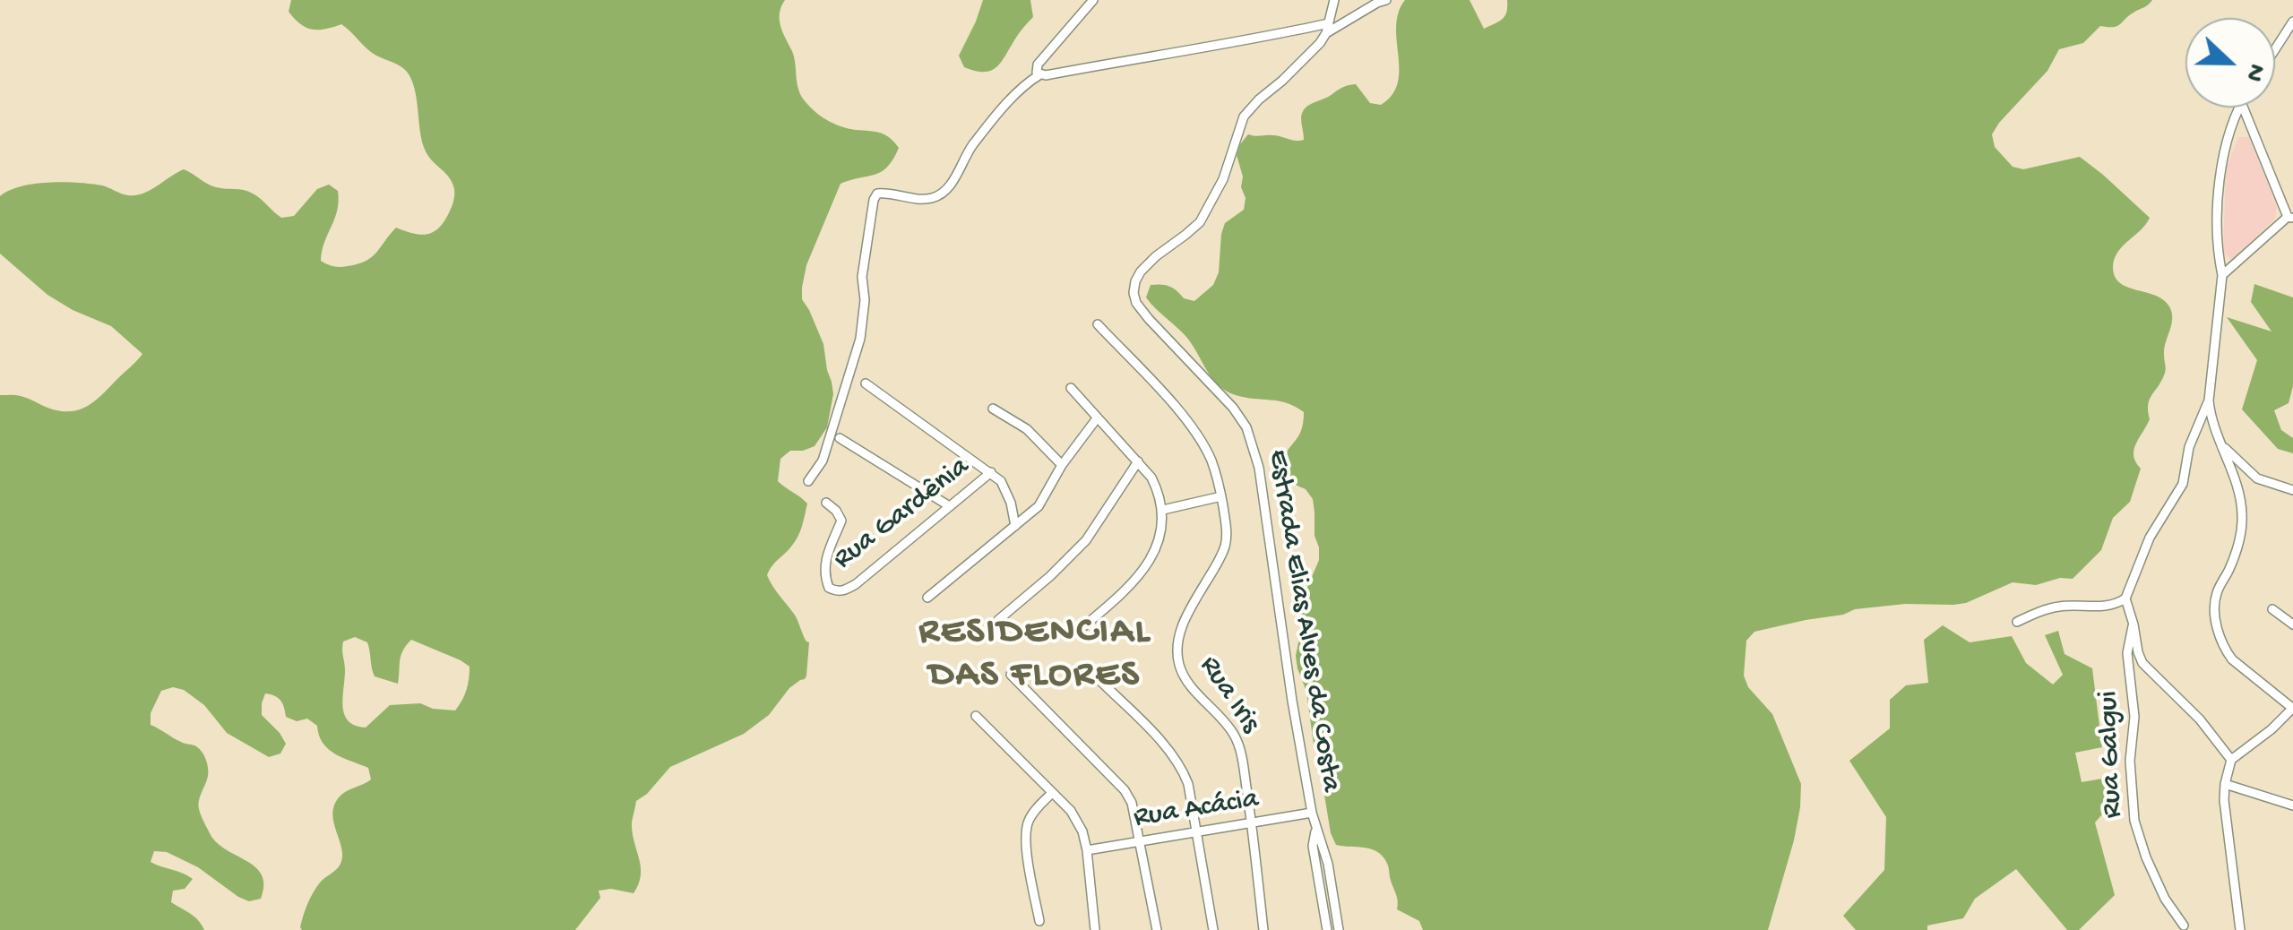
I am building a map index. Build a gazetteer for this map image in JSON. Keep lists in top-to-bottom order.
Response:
{
  "streets": {
    "street": [
      "Rua Gardênia",
      "Estrada Elias Alves da Costa",
      "Rua Iris",
      "Rua Galgui",
      "Rua Acácia"
    ]
  },
  "crossings": [
    ["Estrada Elias Alves da Costa", "Rua Acácia"],
    ["Rua Iris", "Rua Acácia"]
  ],
  "districts": ["RESIDENCIAL DAS FLORES"],
  "north": "right"
}
